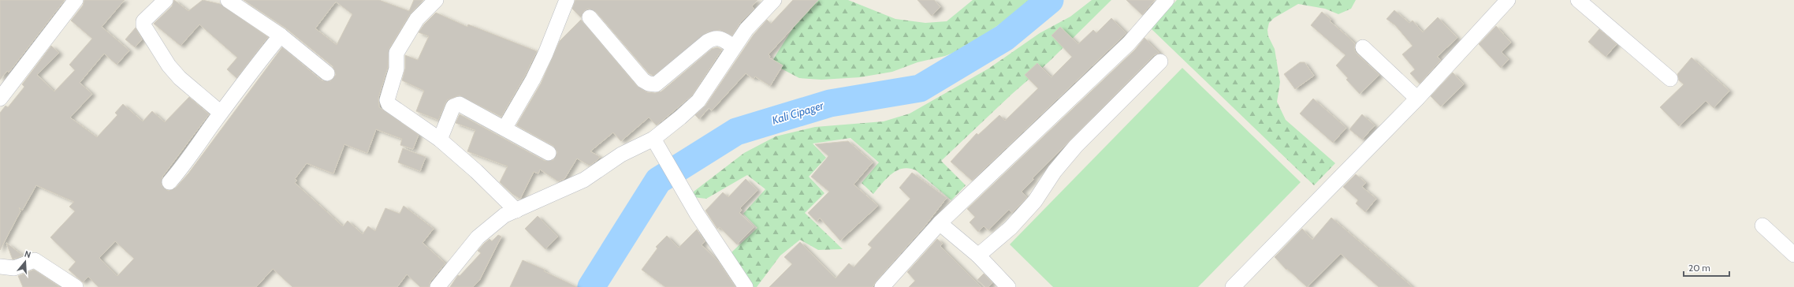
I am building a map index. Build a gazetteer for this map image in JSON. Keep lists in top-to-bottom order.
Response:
{
  "water": ["Kali Cipager"],
  "scale_bar": "20 m",
  "north": "top"
}
